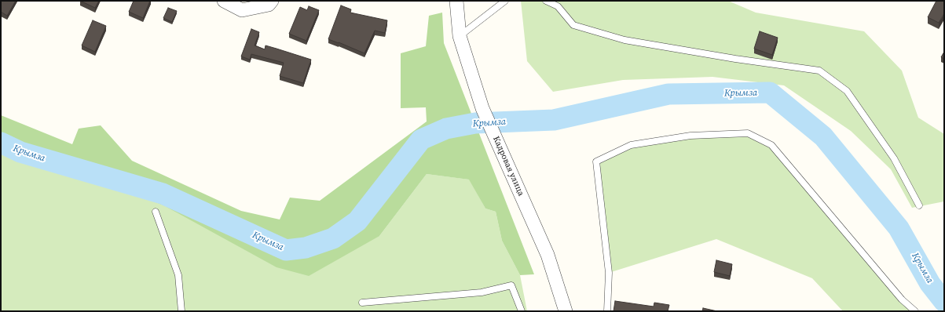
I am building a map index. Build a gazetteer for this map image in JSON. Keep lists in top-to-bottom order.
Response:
{
  "streets": {
    "street": ["Кадровая улица"]
  },
  "water": ["Крымза"]
}
